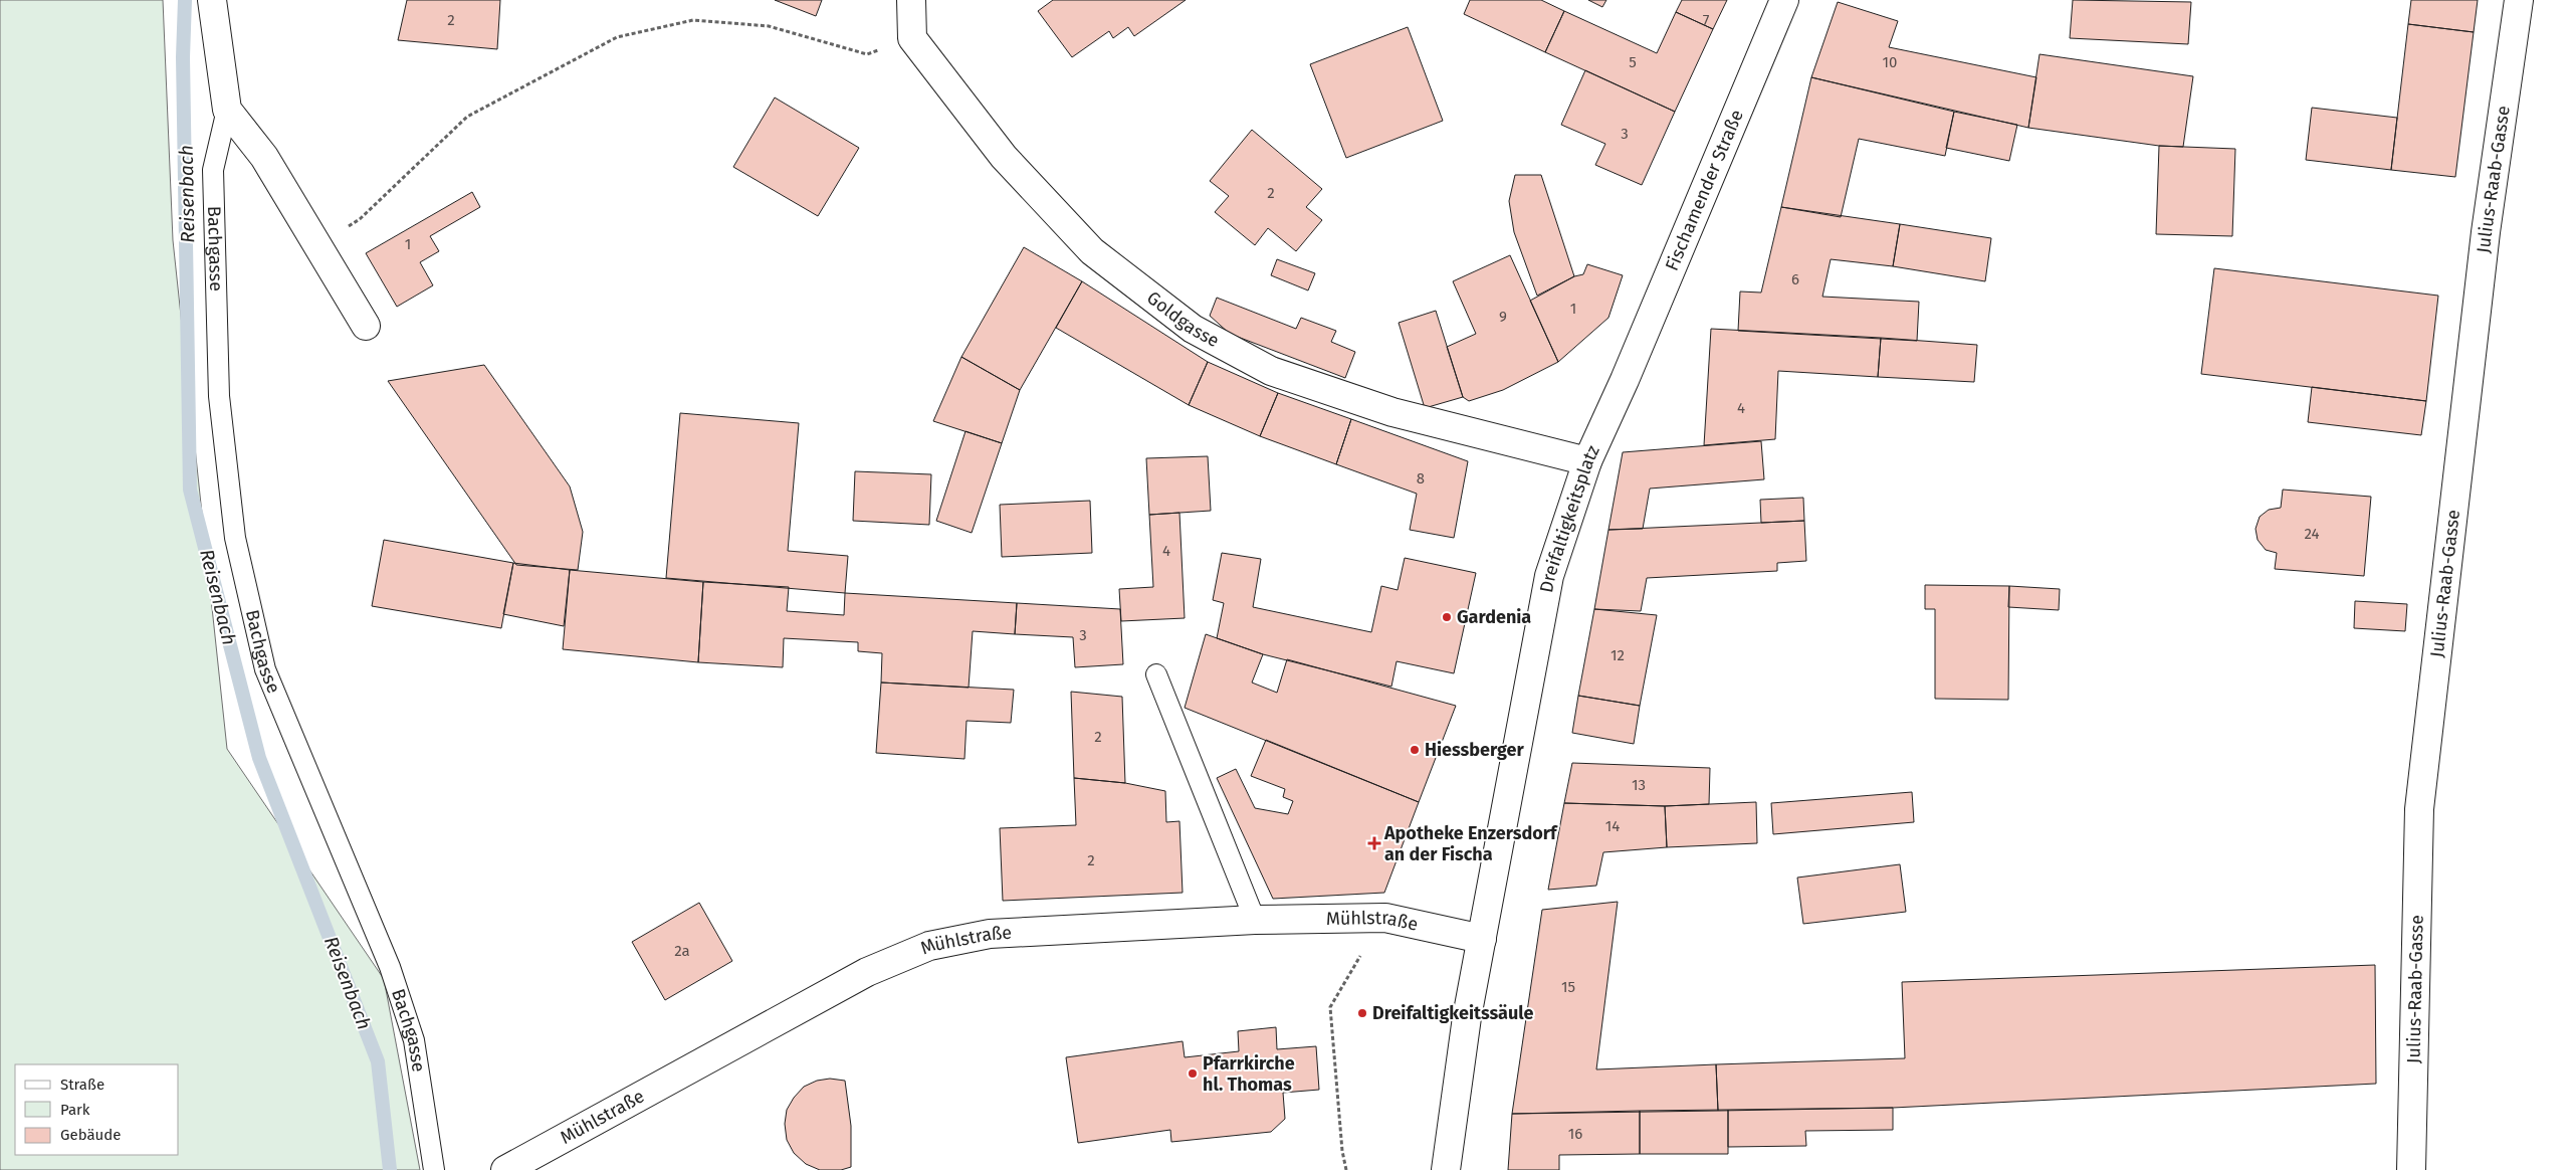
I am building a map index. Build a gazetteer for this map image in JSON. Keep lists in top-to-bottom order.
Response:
{
  "streets": {
    "street": [
      "Julius-Raab-Gasse",
      "Fischamender Straße",
      "Bachgasse",
      "Goldgasse",
      "Dreifaltigkeitsplatz",
      "Mühlstraße"
    ]
  },
  "crossings": [
    ["Fischamender Straße", "Dreifaltigkeitsplatz"],
    ["Goldgasse", "Dreifaltigkeitsplatz"],
    ["Dreifaltigkeitsplatz", "Mühlstraße"]
  ],
  "water": ["Reisenbach"],
  "places": {
    "other": [
      "Gardenia",
      "Hiessberger",
      "Dreifaltigkeitssäule",
      "Pfarrkirche hl. Thomas"
    ],
    "health": ["Apotheke Enzersdorf an der Fischa"]
  },
  "house_numbers": [
    "2",
    "7",
    "5",
    "10",
    "3",
    "2",
    "1",
    "6",
    "1",
    "9",
    "4",
    "8",
    "24",
    "4",
    "3",
    "12",
    "2",
    "13",
    "14",
    "2",
    "2a",
    "15",
    "16"
  ],
  "legend": ["Straße", "Park", "Gebäude"]
}
